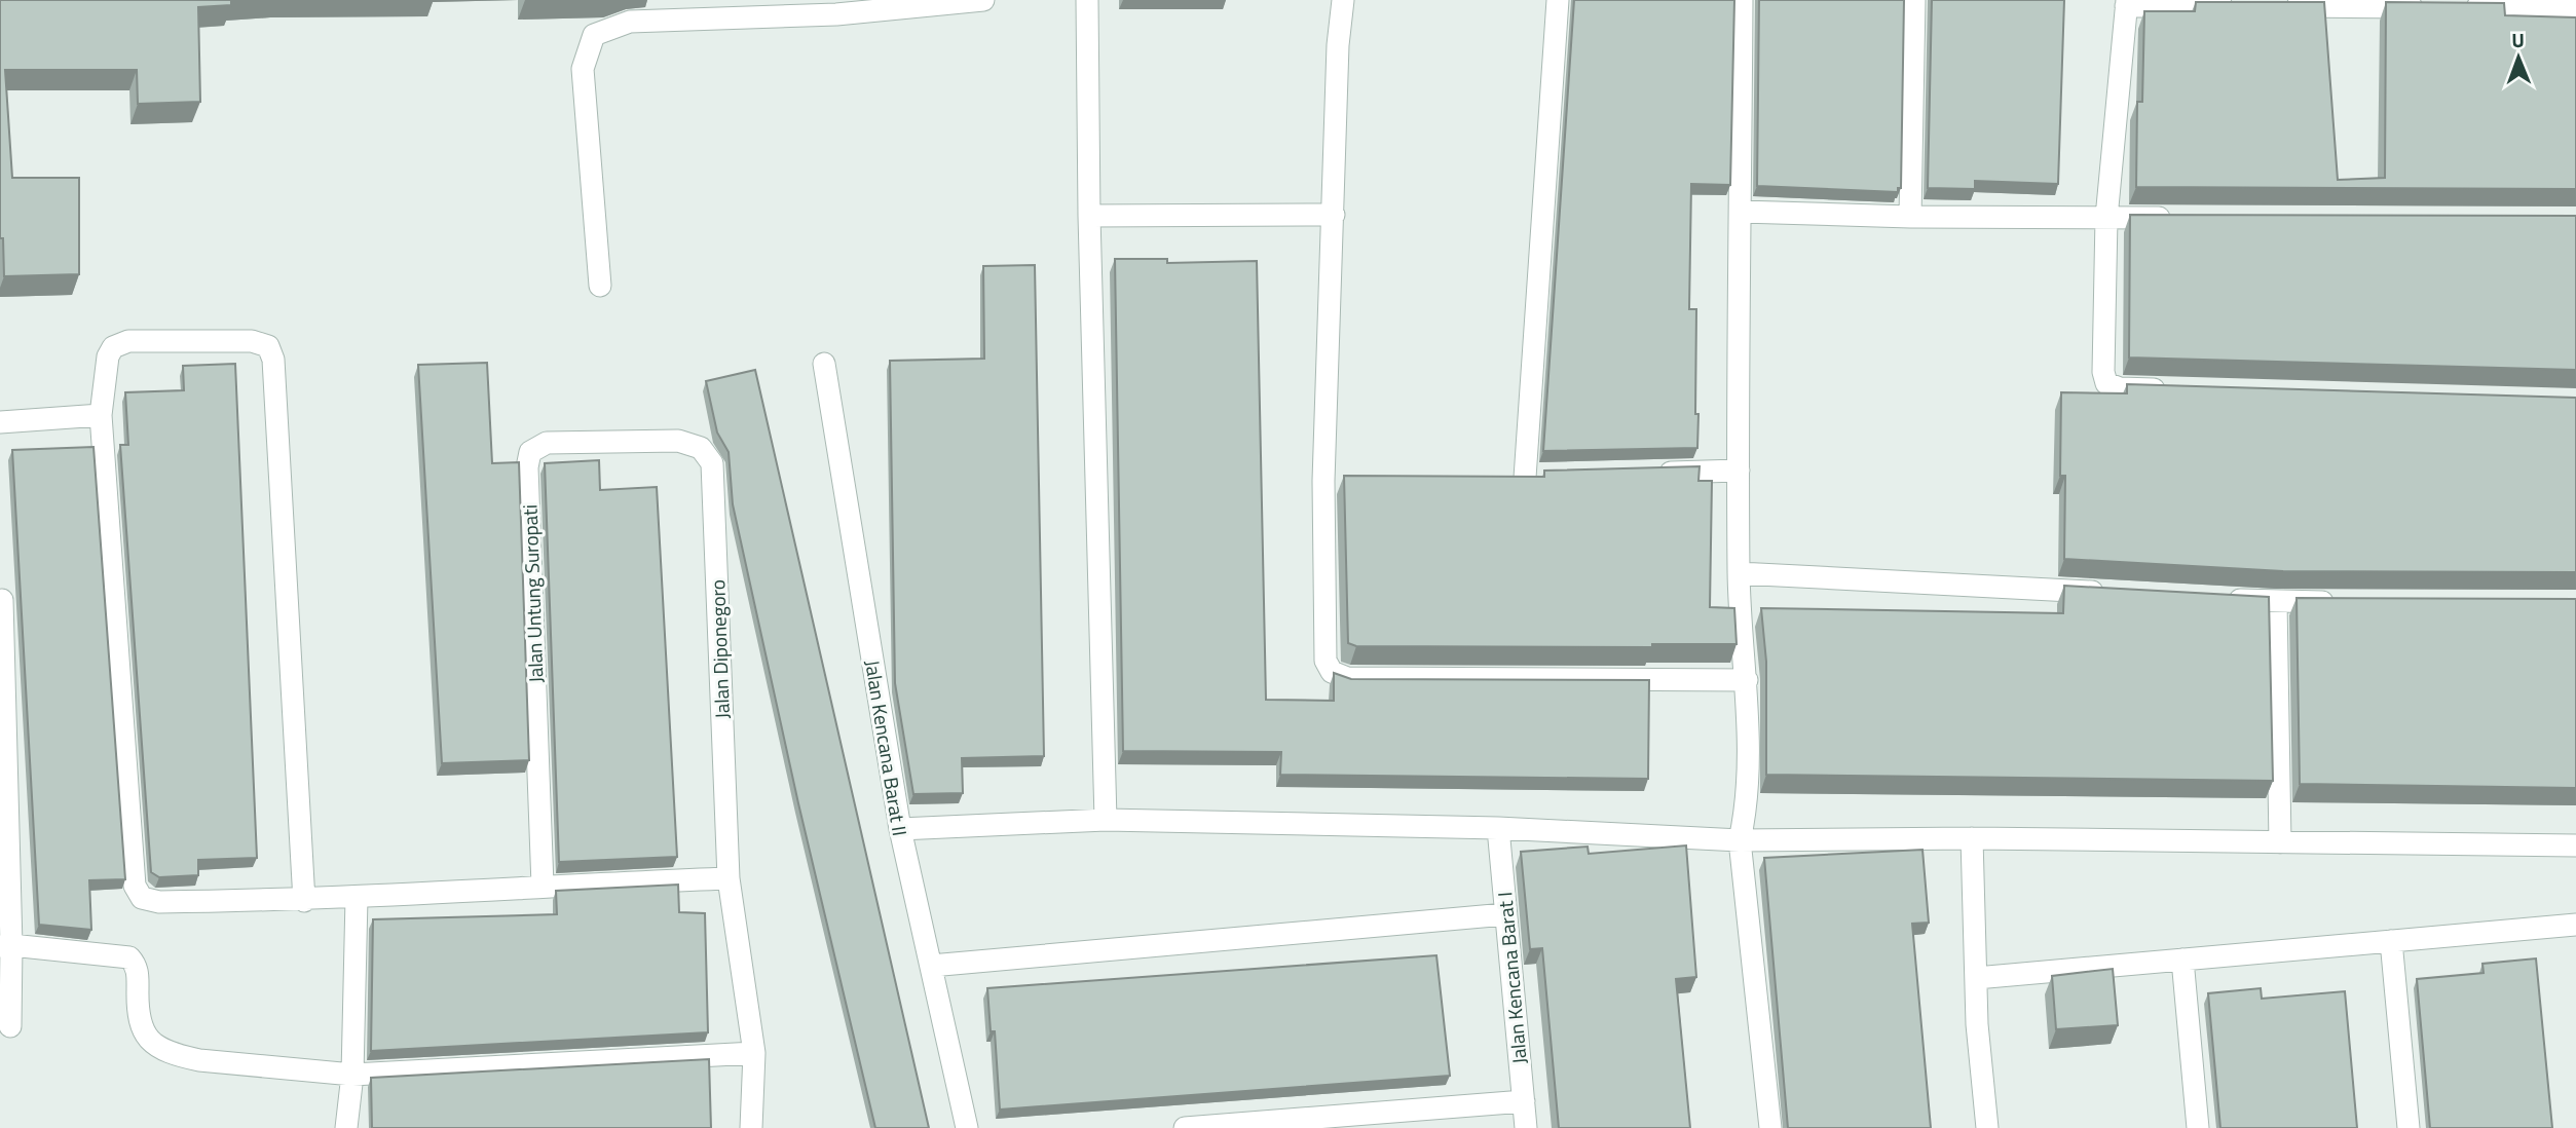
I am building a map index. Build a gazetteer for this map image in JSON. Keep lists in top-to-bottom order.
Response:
{
  "streets": {
    "street": [
      "Jalan Untung Suropati",
      "Jalan Diponegoro",
      "Jalan Kencana Barat II",
      "Jalan Kencana Barat I"
    ]
  },
  "crossings": [
    ["Jalan Untung Suropati", "Jalan Diponegoro"]
  ],
  "north": "top"
}
